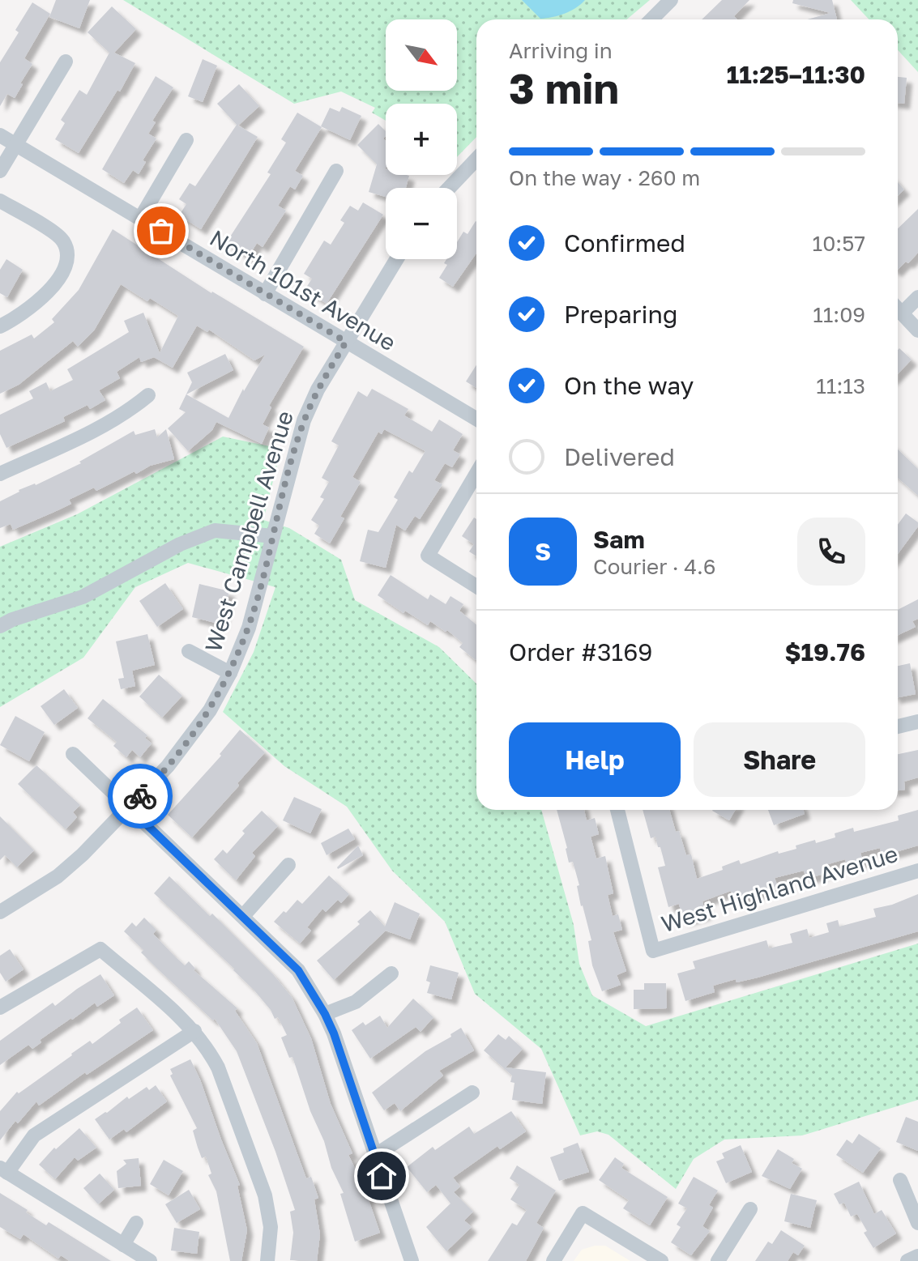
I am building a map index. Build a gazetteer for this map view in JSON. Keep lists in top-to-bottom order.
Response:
{
  "streets": {
    "street": ["North 101st Avenue", "West Campbell Avenue", "West Highland Avenue"]
  },
  "crossings": [
    ["North 101st Avenue", "West Campbell Avenue"]
  ],
  "north": "bottom right",
  "page": {
    "map_buttons": ["+", "−"],
    "heading": ["3 min", "Arriving in", "11:25–11:30"],
    "panel": [
      "Sam",
      "Courier · 4.6",
      "Order #3169",
      "$19.76"
    ],
    "bar": "On the way · 260 m",
    "list": [
      ["Confirmed", "10:57"],
      ["Preparing", "11:09"],
      ["On the way", "11:13"],
      "Delivered"
    ],
    "round": "S",
    "buttons": ["Help", "Share"]
  }
}
